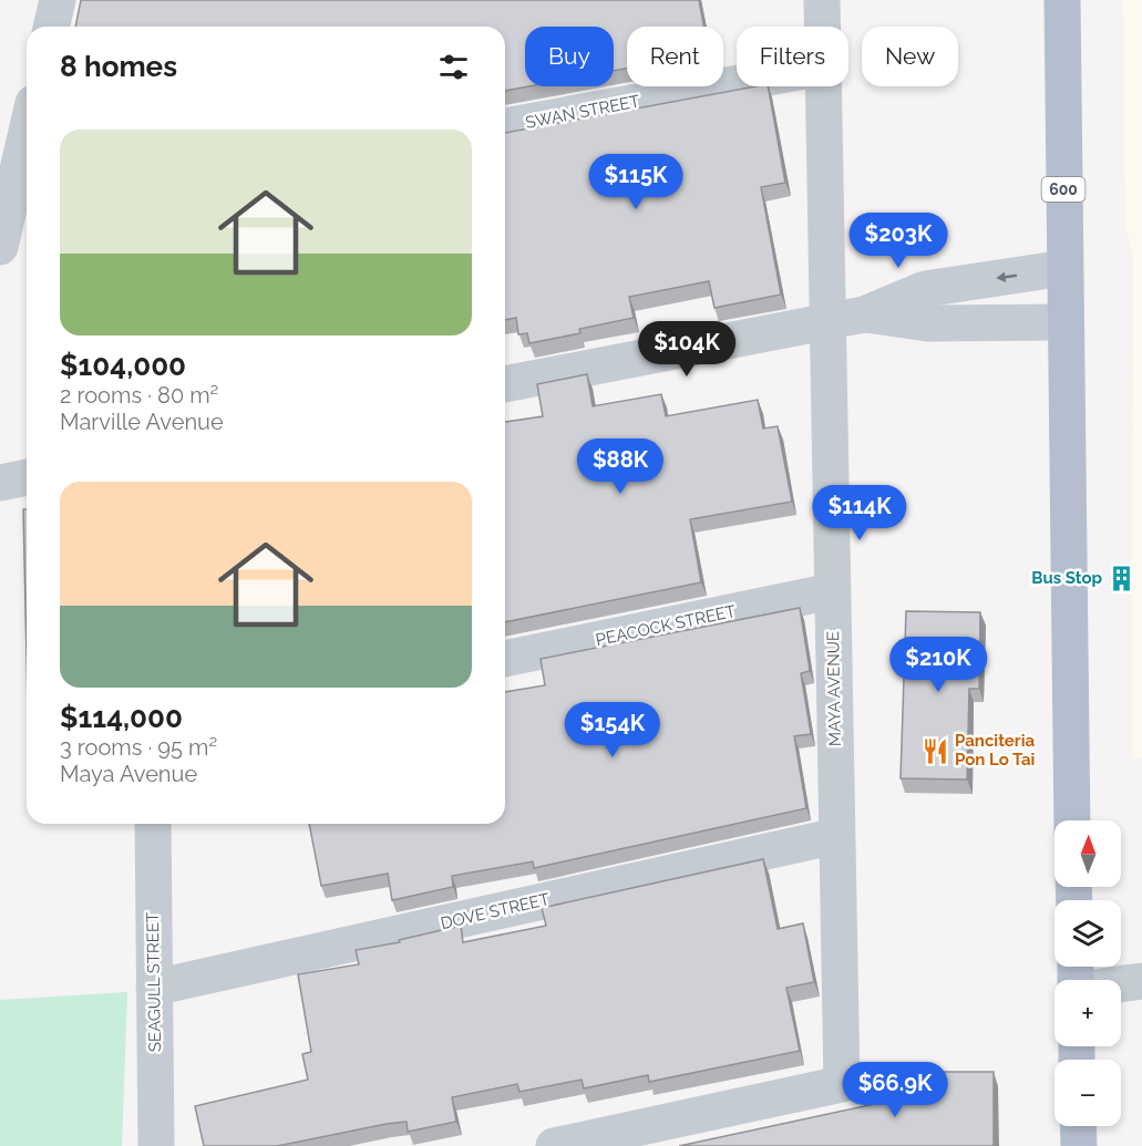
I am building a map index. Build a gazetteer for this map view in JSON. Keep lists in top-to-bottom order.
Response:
{
  "streets": {
    "main road": ["600"],
    "street": [
      "SWAN STREET",
      "PEACOCK STREET",
      "MAYA AVENUE",
      "DOVE STREET",
      "SEAGULL STREET"
    ]
  },
  "crossings": [
    ["PEACOCK STREET", "MAYA AVENUE"],
    ["MAYA AVENUE", "DOVE STREET"],
    ["DOVE STREET", "SEAGULL STREET"]
  ],
  "places": {
    "building": ["Bus Stop"],
    "restaurant": ["Panciteria Pon Lo Tai"]
  },
  "north": "top",
  "page": {
    "chip": [
      "Buy",
      "Rent",
      "Filters",
      "New"
    ],
    "heading": "8 homes",
    "list": [
      {
        "name": "$104,000",
        "note": "2 rooms · 80 m² · Marville Avenue"
      },
      {
        "name": "$114,000",
        "note": "3 rooms · 95 m² · Maya Avenue"
      }
    ],
    "price": [
      "$115K",
      "$203K",
      "$104K",
      "$88K",
      "$114K",
      "$210K",
      "$154K",
      "$66.9K"
    ],
    "map_buttons": ["+", "−"]
  }
}
